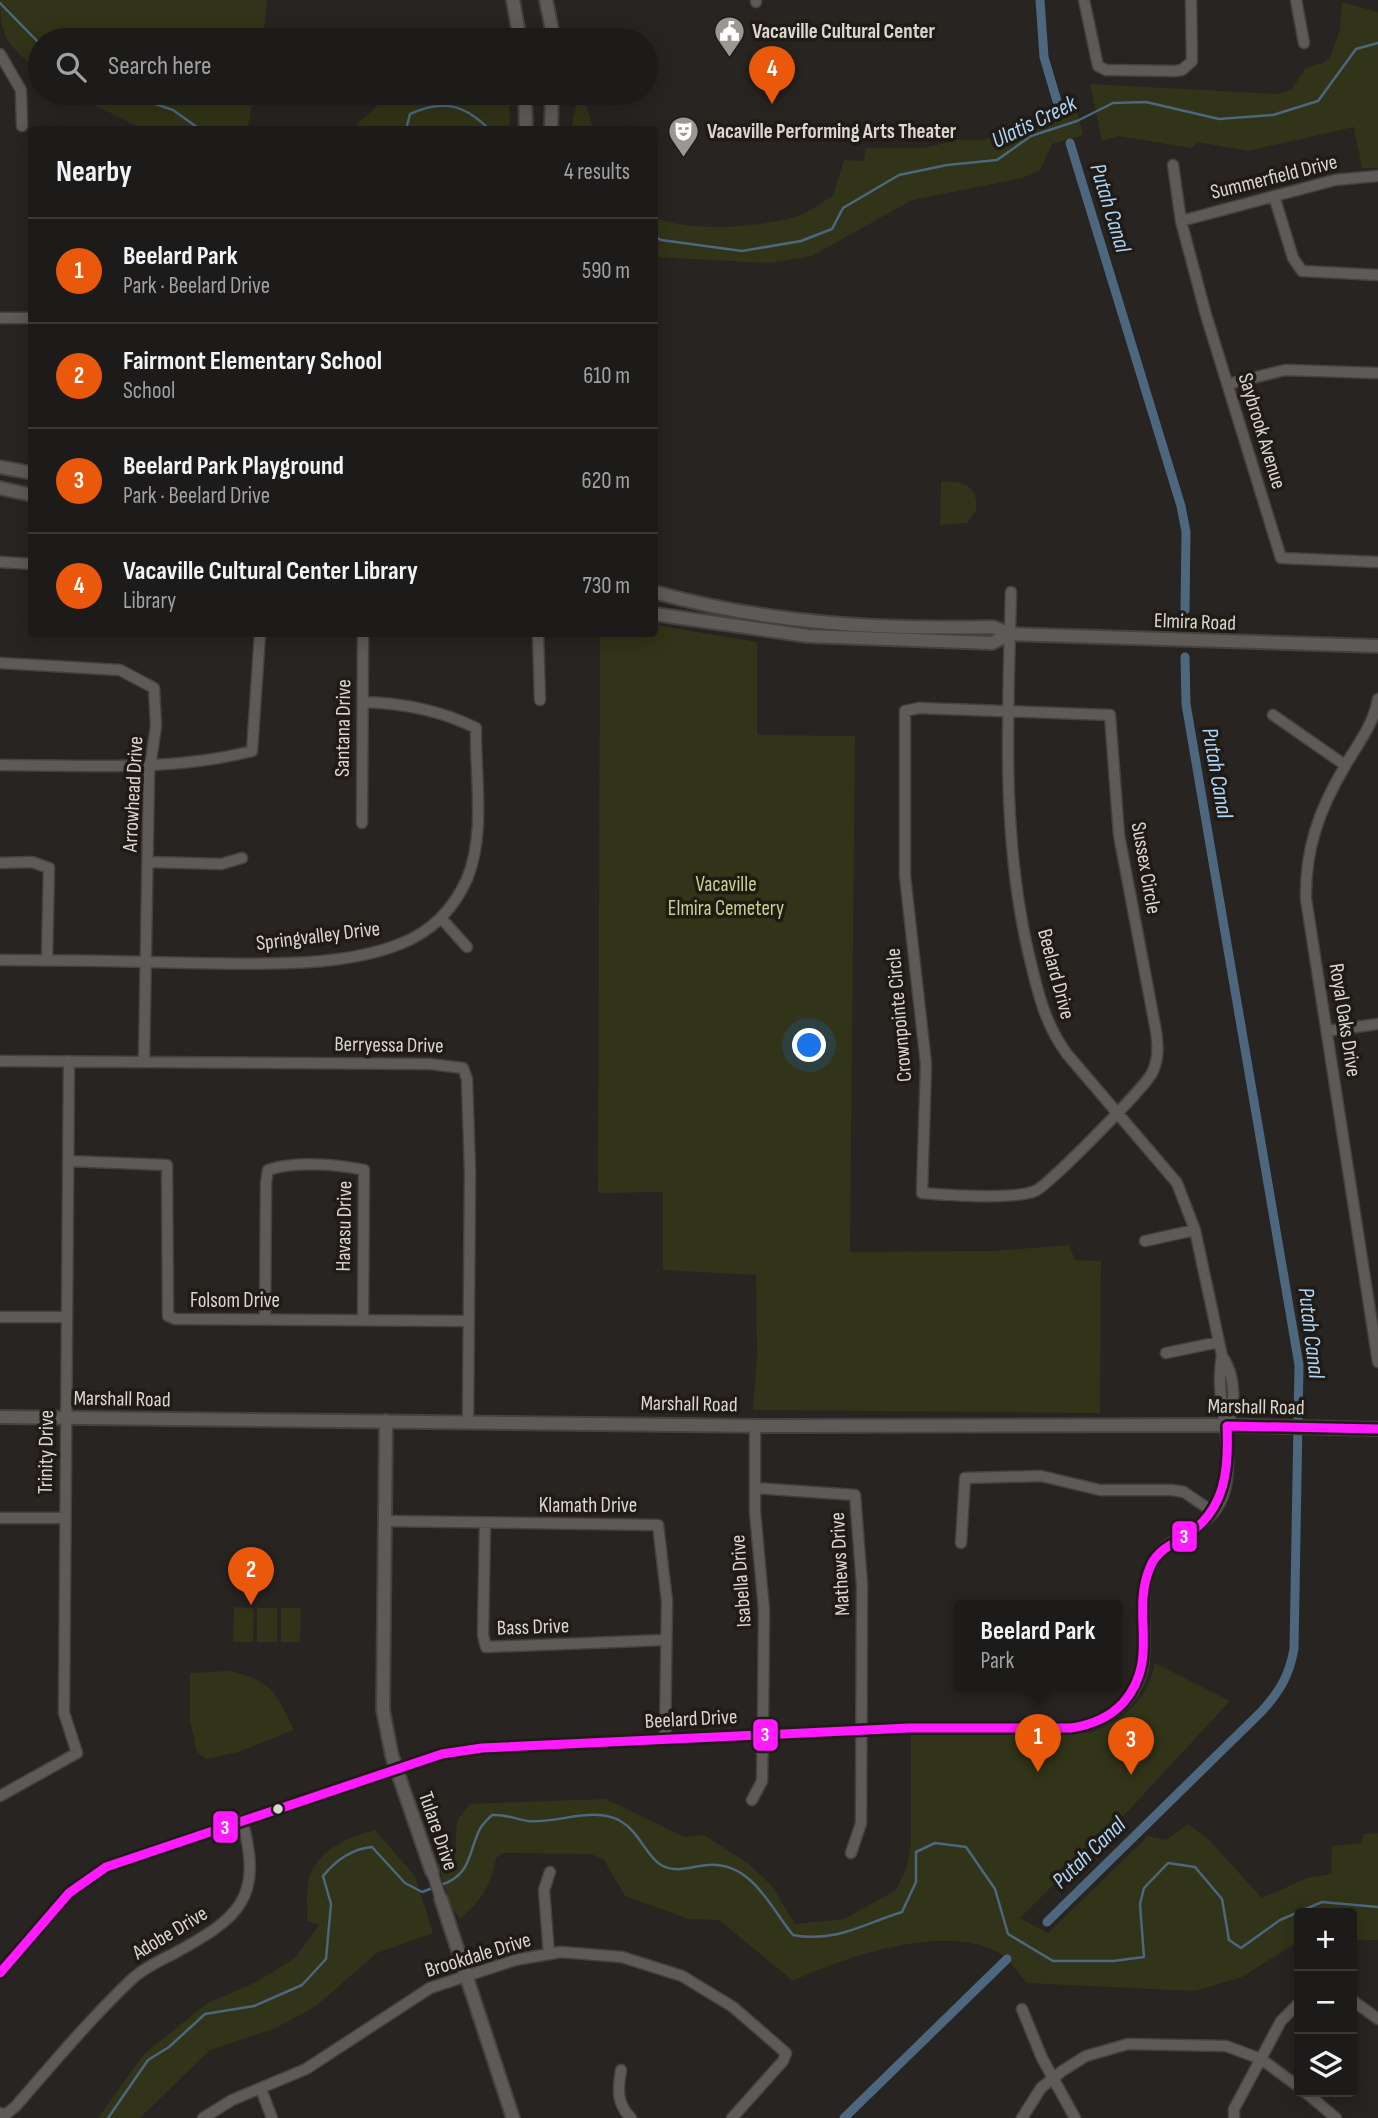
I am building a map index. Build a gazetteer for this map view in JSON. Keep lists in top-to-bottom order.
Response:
{
  "streets": {
    "street": [
      "Summerfield Drive",
      "Saybrook Avenue",
      "Elmira Road",
      "Santana Drive",
      "Arrowhead Drive",
      "Sussex Circle",
      "Springvalley Drive",
      "Beelard Drive",
      "Crownpointe Circle",
      "Royal Oaks Drive",
      "Berryessa Drive",
      "Havasu Drive",
      "Folsom Drive",
      "Marshall Road",
      "Trinity Drive",
      "Klamath Drive",
      "Mathews Drive",
      "Isabella Drive",
      "Bass Drive",
      "Tulare Drive",
      "Adobe Drive",
      "Brookdale Drive"
    ]
  },
  "crossings": [
    ["Summerfield Drive", "Saybrook Avenue"],
    ["Elmira Road", "Beelard Drive"],
    ["Santana Drive", "Springvalley Drive"],
    ["Arrowhead Drive", "Springvalley Drive"],
    ["Arrowhead Drive", "Berryessa Drive"],
    ["Sussex Circle", "Beelard Drive"],
    ["Sussex Circle", "Crownpointe Circle"],
    ["Beelard Drive", "Crownpointe Circle"],
    ["Beelard Drive", "Marshall Road"],
    ["Beelard Drive", "Klamath Drive"],
    ["Beelard Drive", "Mathews Drive"],
    ["Beelard Drive", "Isabella Drive"],
    ["Beelard Drive", "Tulare Drive"],
    ["Beelard Drive", "Adobe Drive"],
    ["Berryessa Drive", "Folsom Drive"],
    ["Berryessa Drive", "Marshall Road"],
    ["Berryessa Drive", "Trinity Drive"],
    ["Havasu Drive", "Folsom Drive"],
    ["Folsom Drive", "Trinity Drive"],
    ["Marshall Road", "Trinity Drive"],
    ["Marshall Road", "Isabella Drive"],
    ["Marshall Road", "Tulare Drive"],
    ["Klamath Drive", "Bass Drive"],
    ["Klamath Drive", "Tulare Drive"],
    ["Mathews Drive", "Isabella Drive"],
    ["Tulare Drive", "Brookdale Drive"]
  ],
  "water": ["Ulatis Creek", "Putah Canal"],
  "parks": ["Vacaville Elmira Cemetery"],
  "places": {
    "public building": ["Vacaville Cultural Center"],
    "theatre": ["Vacaville Performing Arts Theater"]
  },
  "lines": ["transit line 3"],
  "page": {
    "search": "Search here",
    "pins": [
      "4",
      "2",
      "1",
      "3"
    ],
    "heading": ["Nearby", "4 results"],
    "list": [
      {
        "mark": "1",
        "name": "Beelard Park",
        "note": "Park · Beelard Drive",
        "value": "590 m"
      },
      {
        "mark": "2",
        "name": "Fairmont Elementary School",
        "note": "School",
        "value": "610 m"
      },
      {
        "mark": "3",
        "name": "Beelard Park Playground",
        "note": "Park · Beelard Drive",
        "value": "620 m"
      },
      {
        "mark": "4",
        "name": "Vacaville Cultural Center Library",
        "note": "Library",
        "value": "730 m"
      }
    ],
    "popup": ["Beelard Park", "Park"],
    "map_buttons": ["+", "−"]
  }
}
